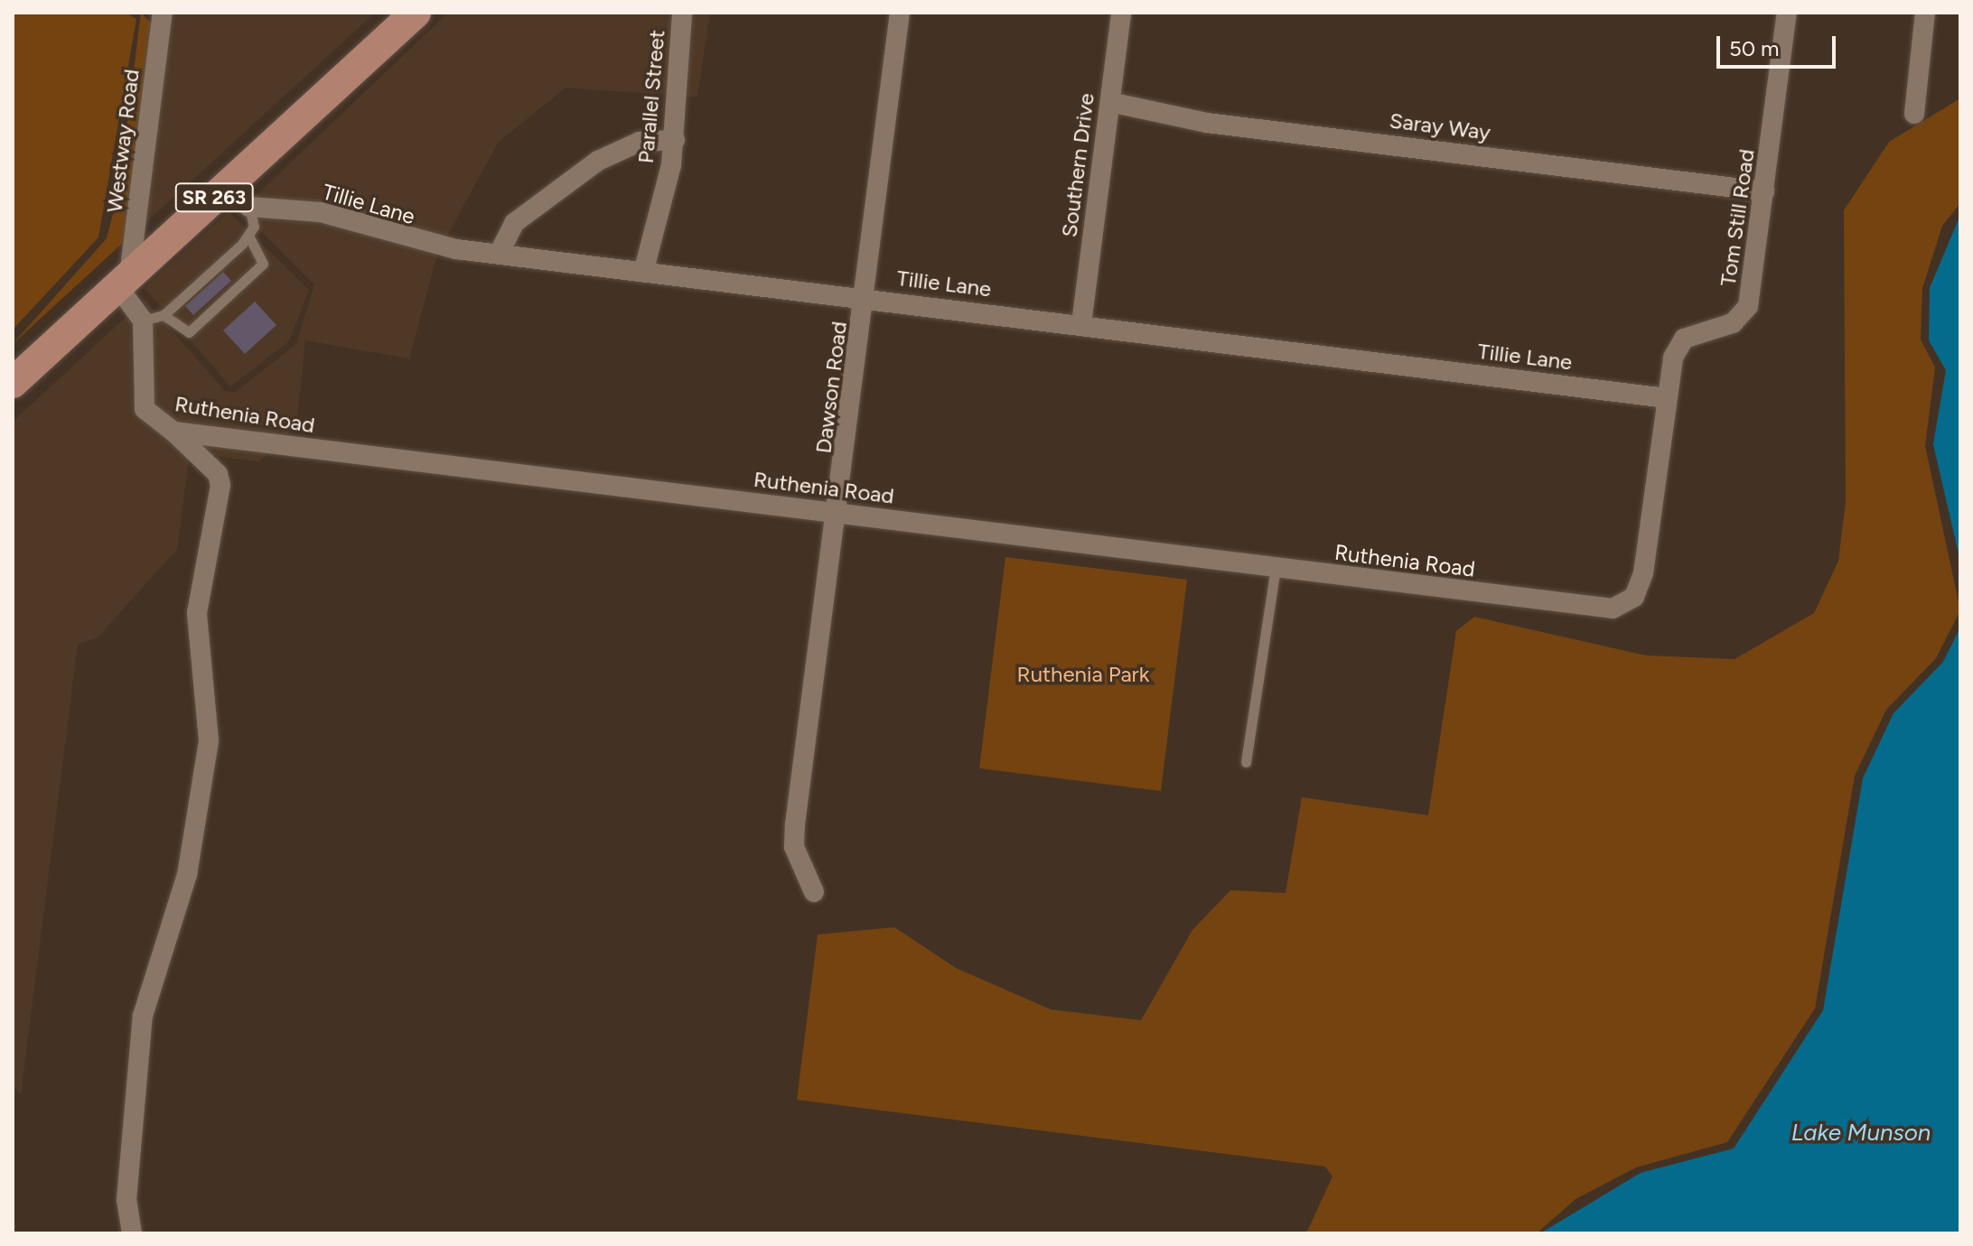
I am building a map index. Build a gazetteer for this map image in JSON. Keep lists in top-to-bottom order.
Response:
{
  "streets": {
    "main road": ["SR 263"],
    "street": [
      "Parallel Street",
      "Saray Way",
      "Westway Road",
      "Southern Drive",
      "Tillie Lane",
      "Tom Still Road",
      "Dawson Road",
      "Ruthenia Road"
    ]
  },
  "crossings": [
    ["Parallel Street", "Tillie Lane"],
    ["Saray Way", "Southern Drive"],
    ["Saray Way", "Tom Still Road"],
    ["Westway Road", "SR 263"],
    ["Southern Drive", "Tillie Lane"],
    ["SR 263", "Tillie Lane"],
    ["Tillie Lane", "Tom Still Road"],
    ["Tillie Lane", "Dawson Road"],
    ["Tom Still Road", "Ruthenia Road"],
    ["Dawson Road", "Ruthenia Road"]
  ],
  "water": ["Lake Munson"],
  "parks": ["Ruthenia Park"],
  "scale_bar": "50 m"
}
